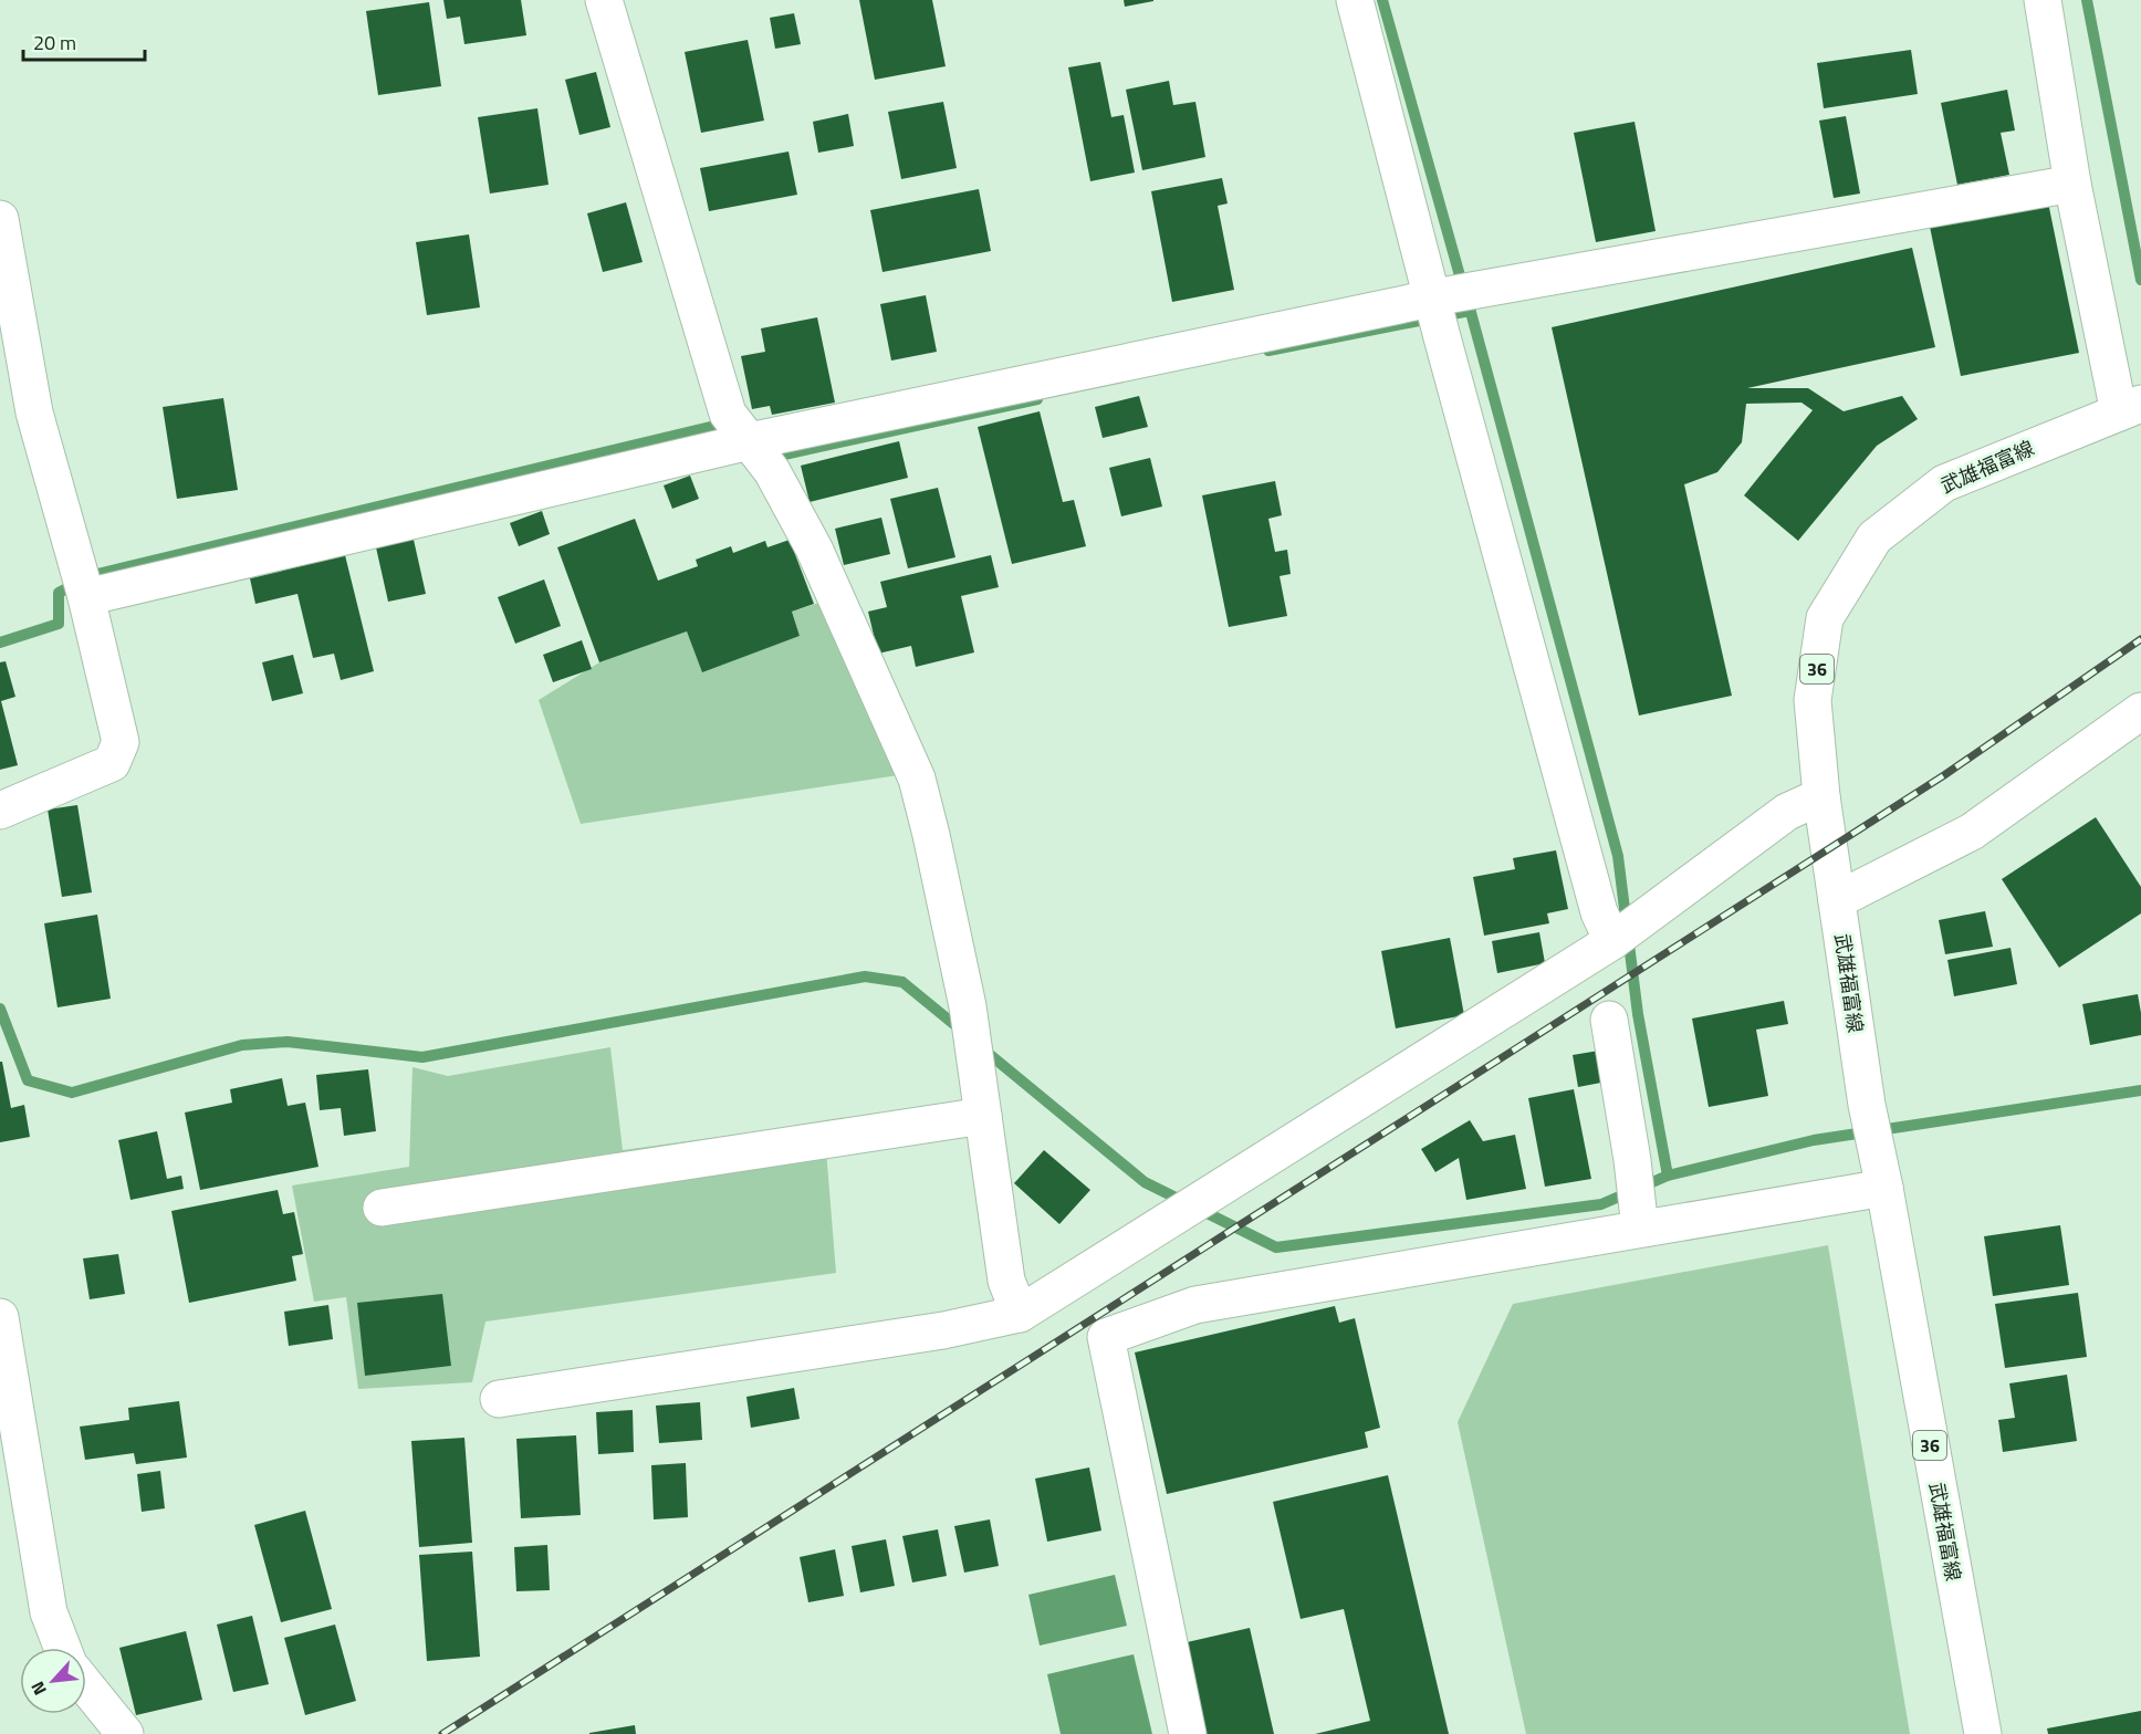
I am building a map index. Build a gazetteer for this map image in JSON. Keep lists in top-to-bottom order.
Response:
{
  "streets": {
    "street": ["武雄福富線", "36"]
  },
  "scale_bar": "20 m",
  "north": "bottom left"
}
